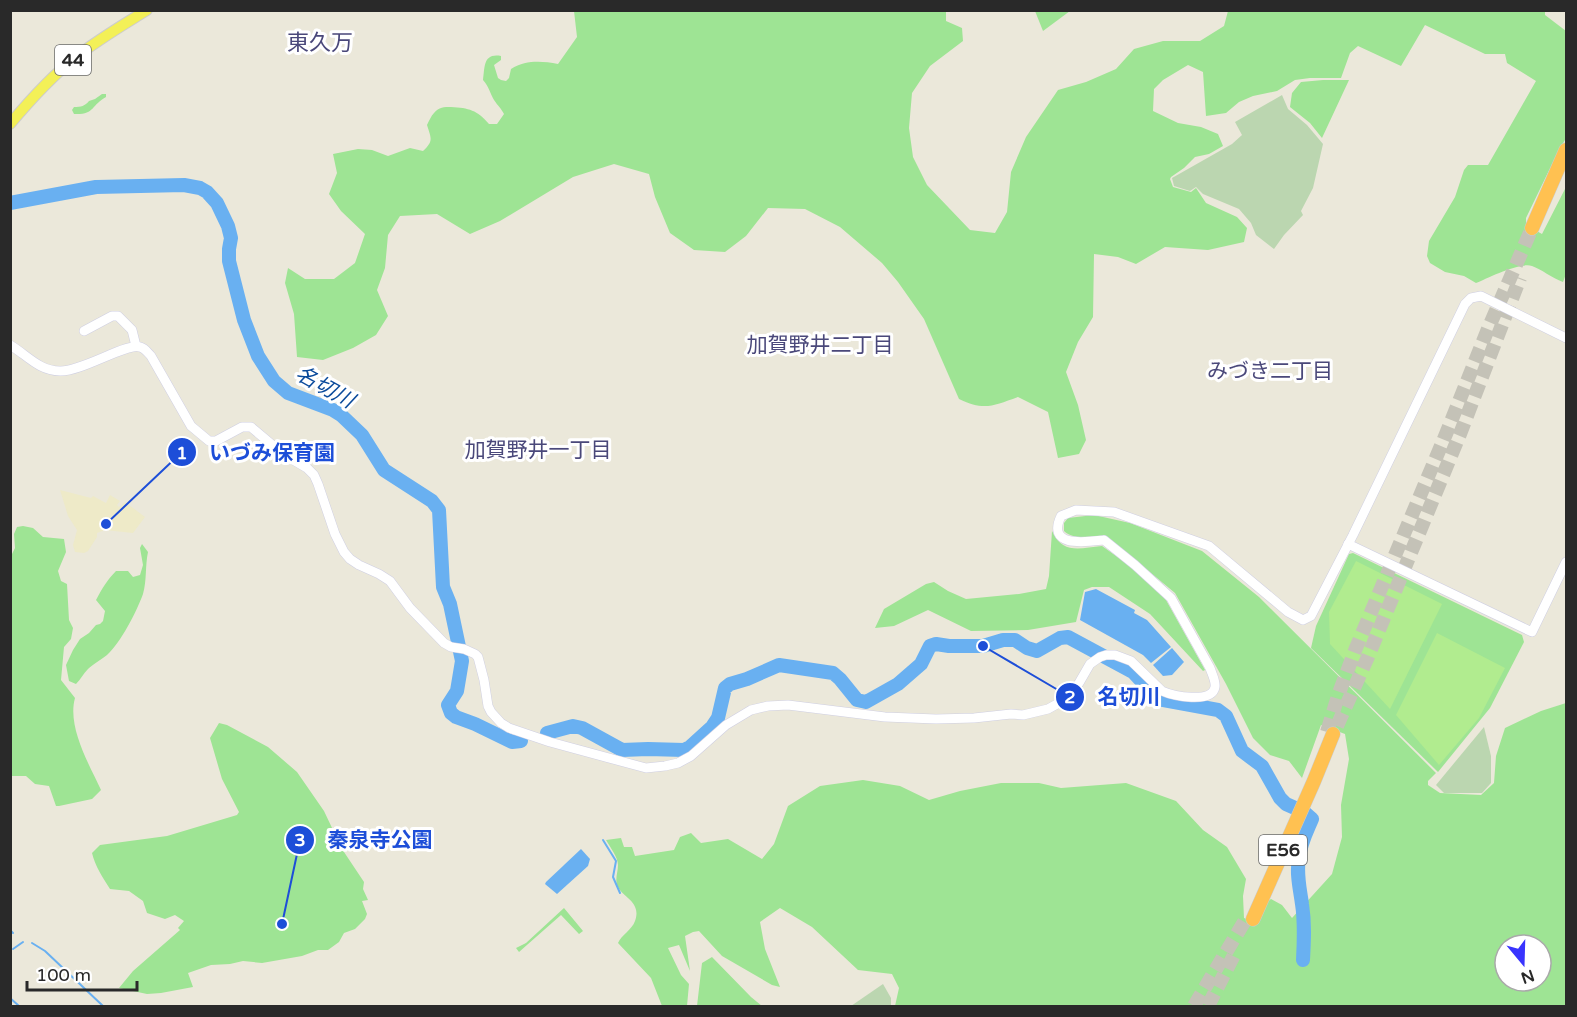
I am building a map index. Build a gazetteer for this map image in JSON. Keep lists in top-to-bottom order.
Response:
{
  "streets": {
    "highway": ["E56"],
    "main road": ["44"]
  },
  "districts": [
    "東久万",
    "加賀野井二丁目",
    "みづき二丁目",
    "加賀野井一丁目"
  ],
  "water": ["名切川"],
  "places": ["いづみ保育園", "名切川", "秦泉寺公園"],
  "scale_bar": "100 m",
  "north": "bottom"
}
